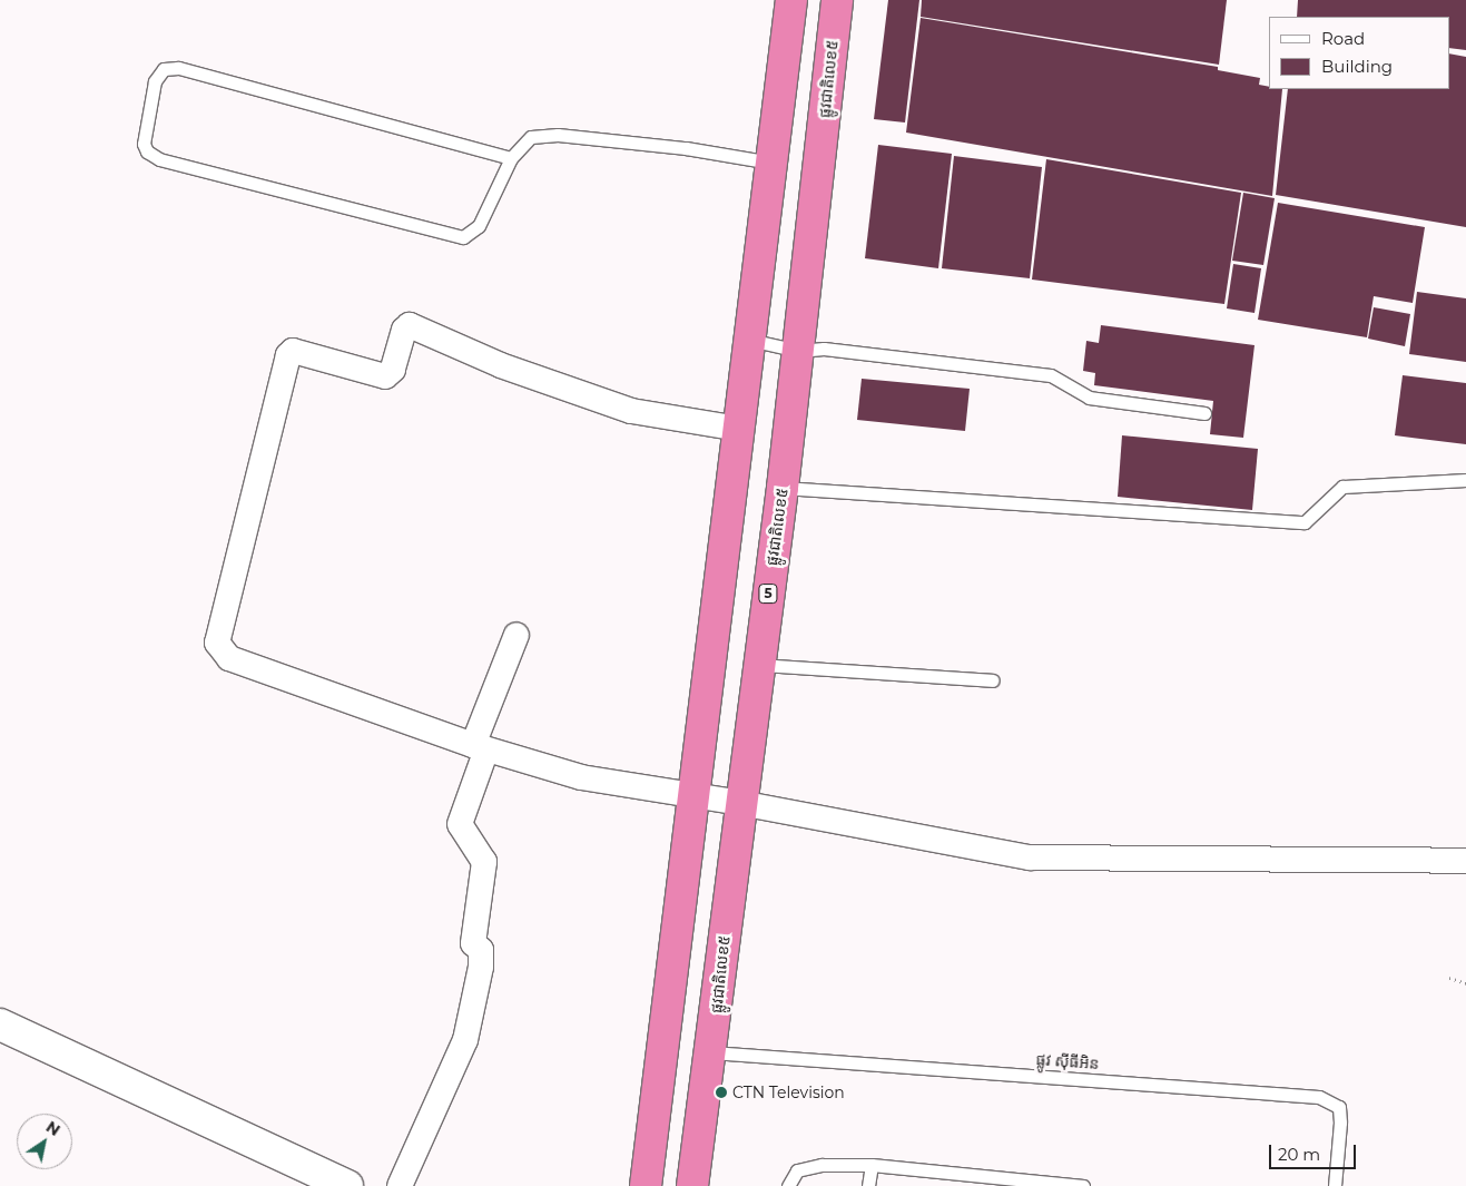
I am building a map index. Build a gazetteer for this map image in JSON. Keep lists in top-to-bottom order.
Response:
{
  "streets": {
    "highway": ["ផ្លូវជាតិលេខ៥", "5"],
    "lane": ["ផ្លូវ ស៊ីធីអិន"]
  },
  "crossings": [
    ["ផ្លូវជាតិលេខ៥", "ផ្លូវ ស៊ីធីអិន"]
  ],
  "places": ["CTN Television"],
  "legend": ["Road", "Building"],
  "scale_bar": "20 m",
  "north": "top right"
}
